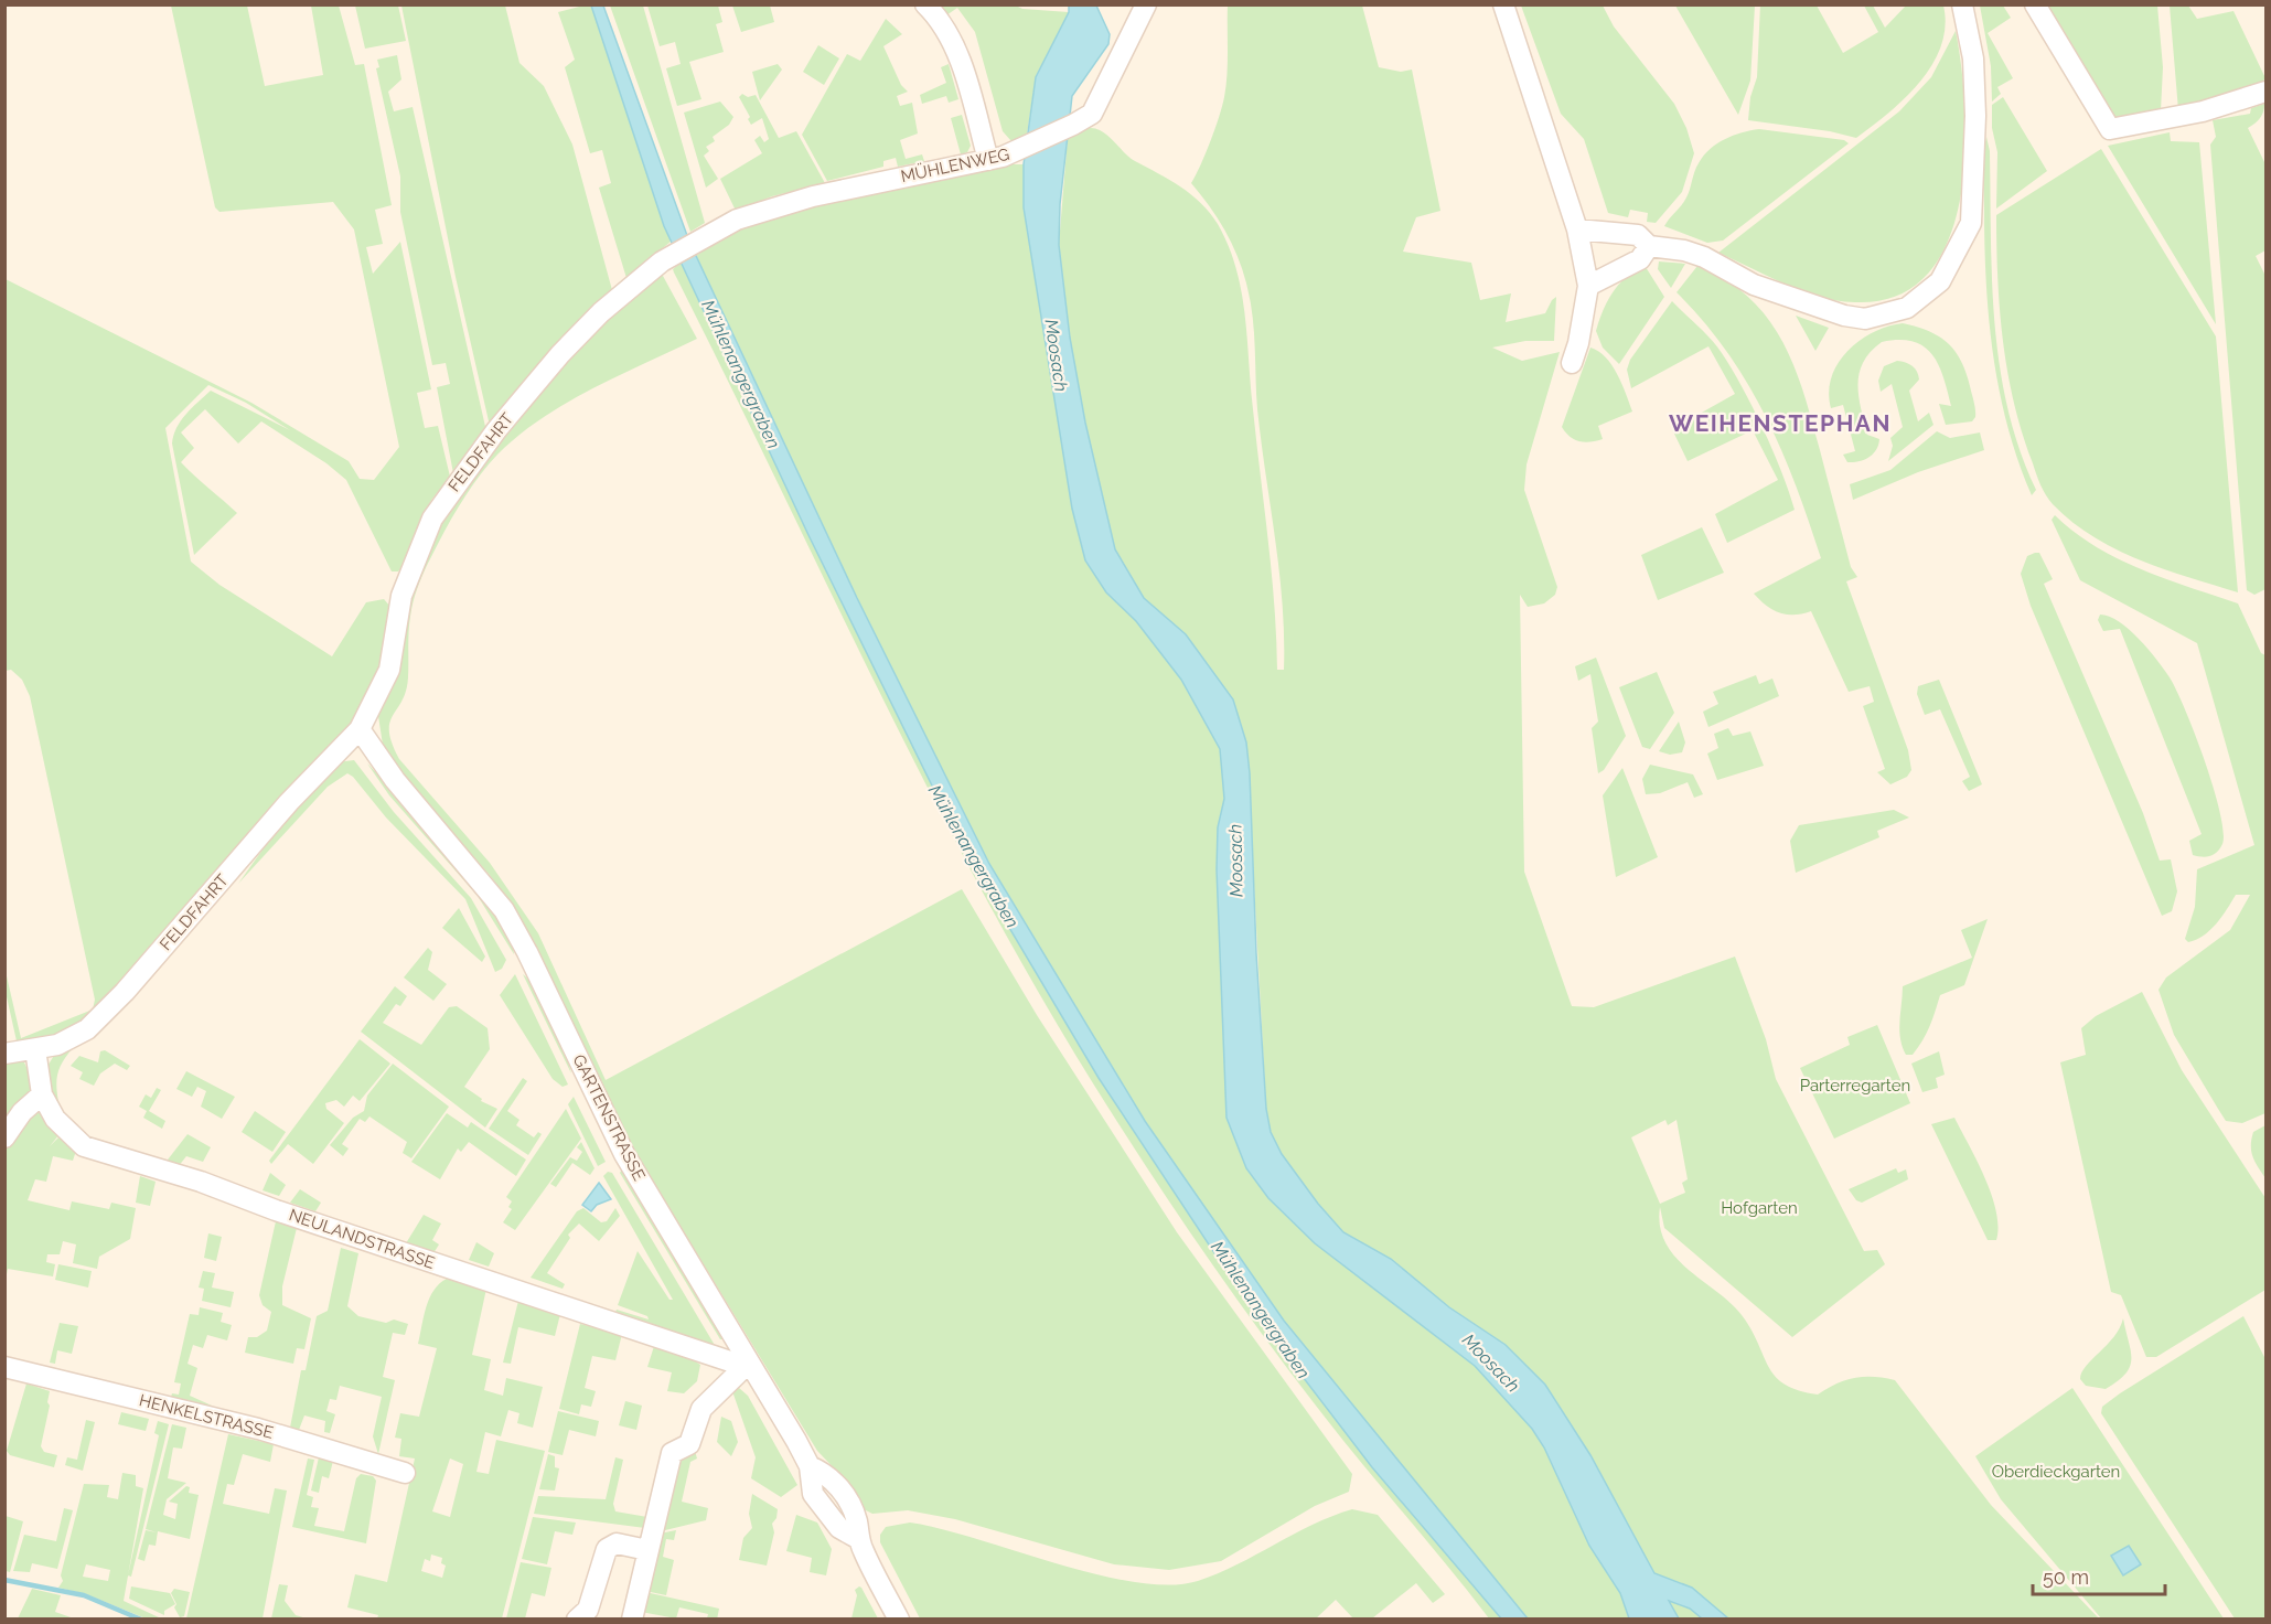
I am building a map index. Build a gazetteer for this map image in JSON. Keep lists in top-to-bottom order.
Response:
{
  "streets": {
    "street": [
      "MÜHLENWEG",
      "FELDFAHRT",
      "GARTENSTRASSE",
      "NEULANDSTRASSE",
      "HENKELSTRASSE"
    ]
  },
  "crossings": [
    ["MÜHLENWEG", "FELDFAHRT"],
    ["FELDFAHRT", "GARTENSTRASSE"],
    ["FELDFAHRT", "NEULANDSTRASSE"],
    ["GARTENSTRASSE", "NEULANDSTRASSE"]
  ],
  "districts": ["WEIHENSTEPHAN"],
  "water": ["Moosach", "Mühlenangergraben"],
  "parks": ["Parterregarten", "Hofgarten", "Oberdieckgarten"],
  "scale_bar": "50 m"
}
